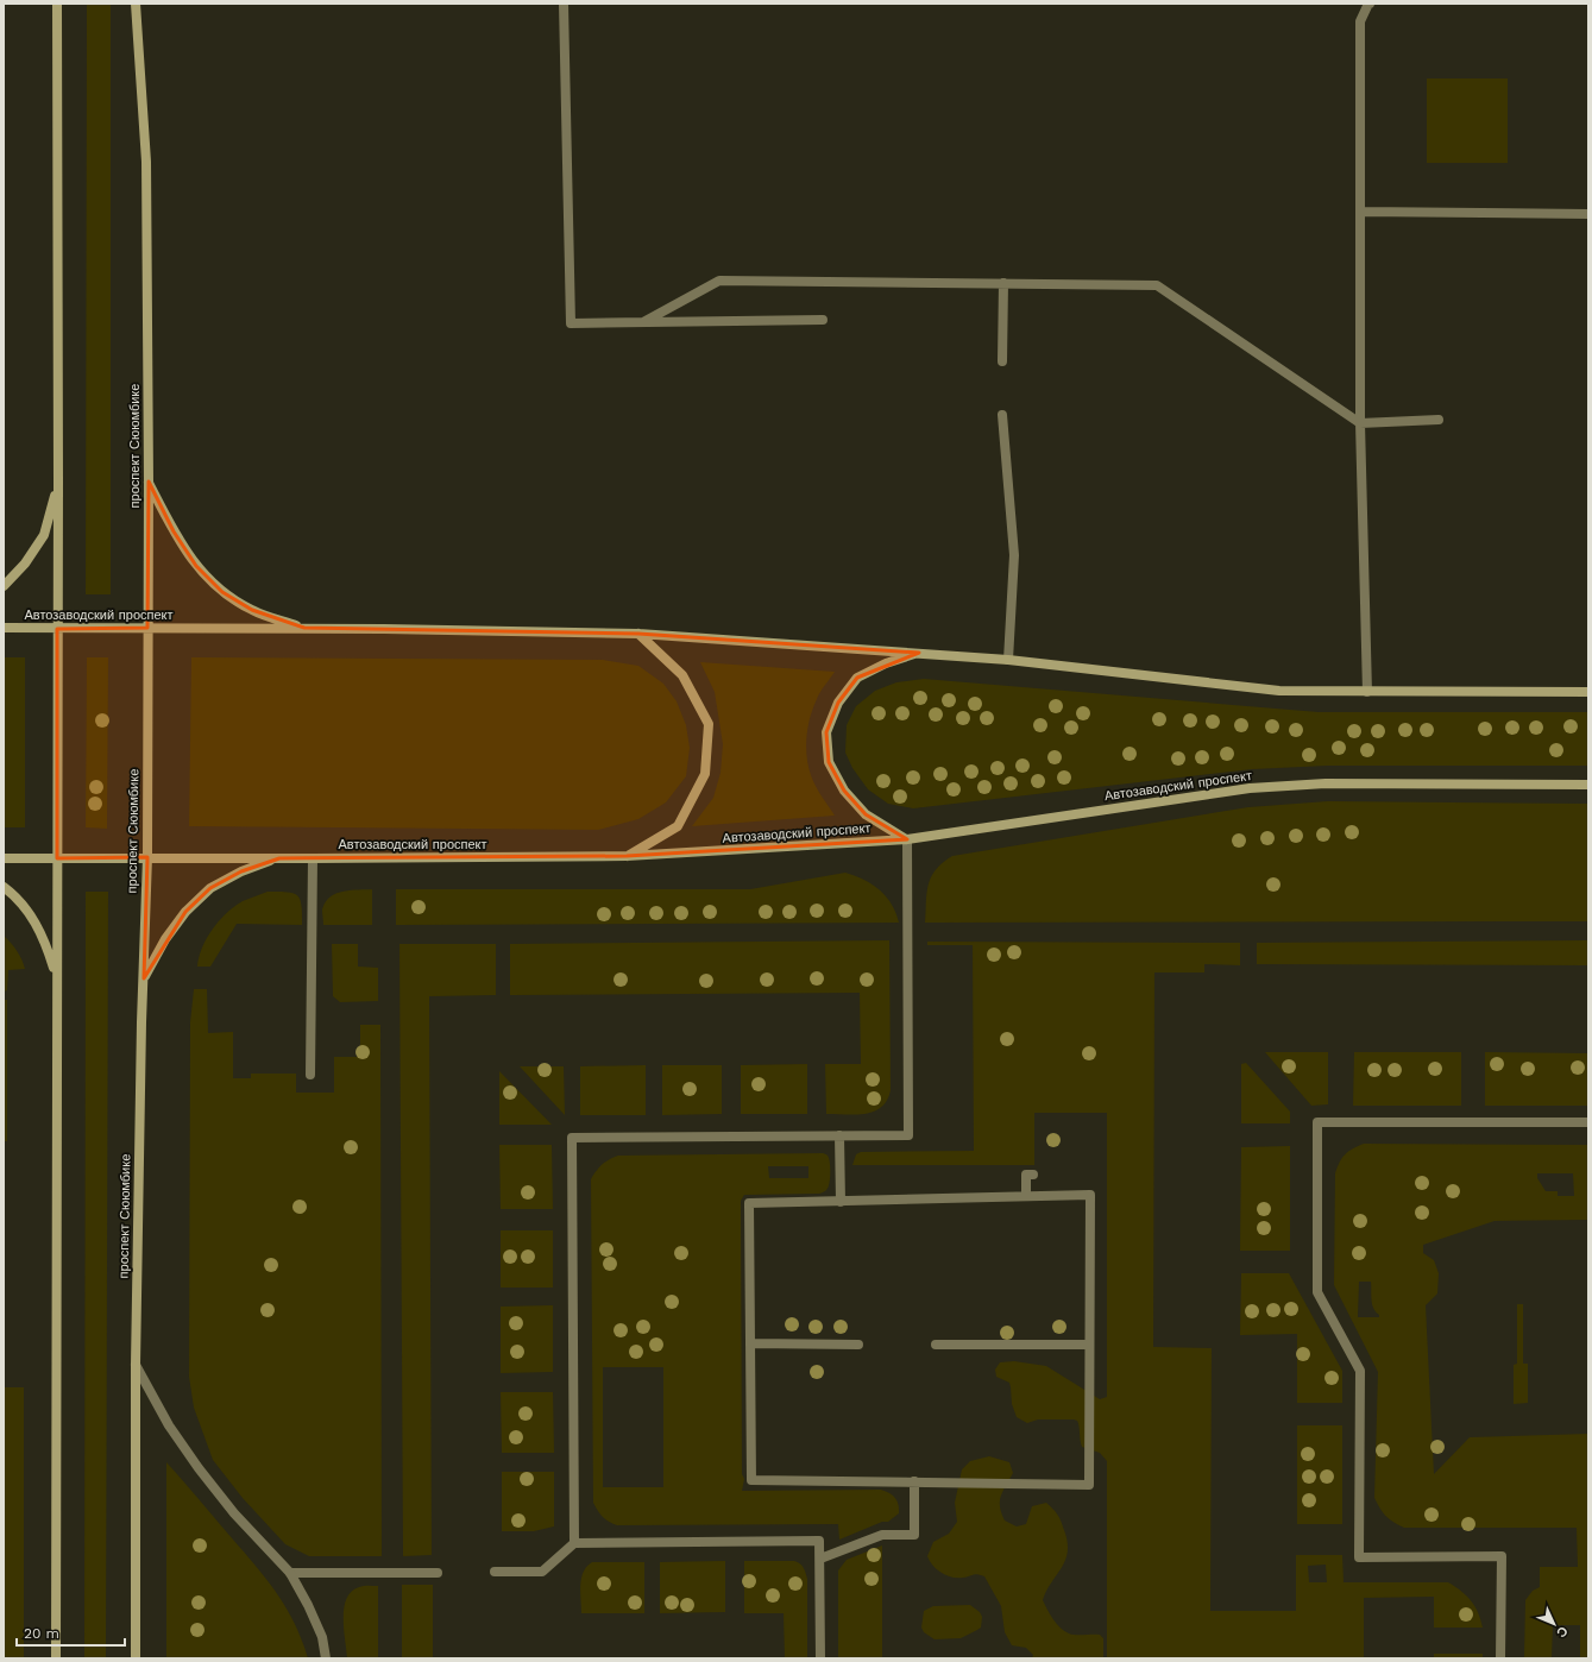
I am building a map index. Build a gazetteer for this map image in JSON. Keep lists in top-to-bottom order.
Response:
{
  "streets": {
    "street": ["проспект Сююмбике", "Автозаводский проспект"]
  },
  "crossings": [
    ["проспект Сююмбике", "Автозаводский проспект"]
  ],
  "scale_bar": "20 m",
  "north": "bottom right"
}
